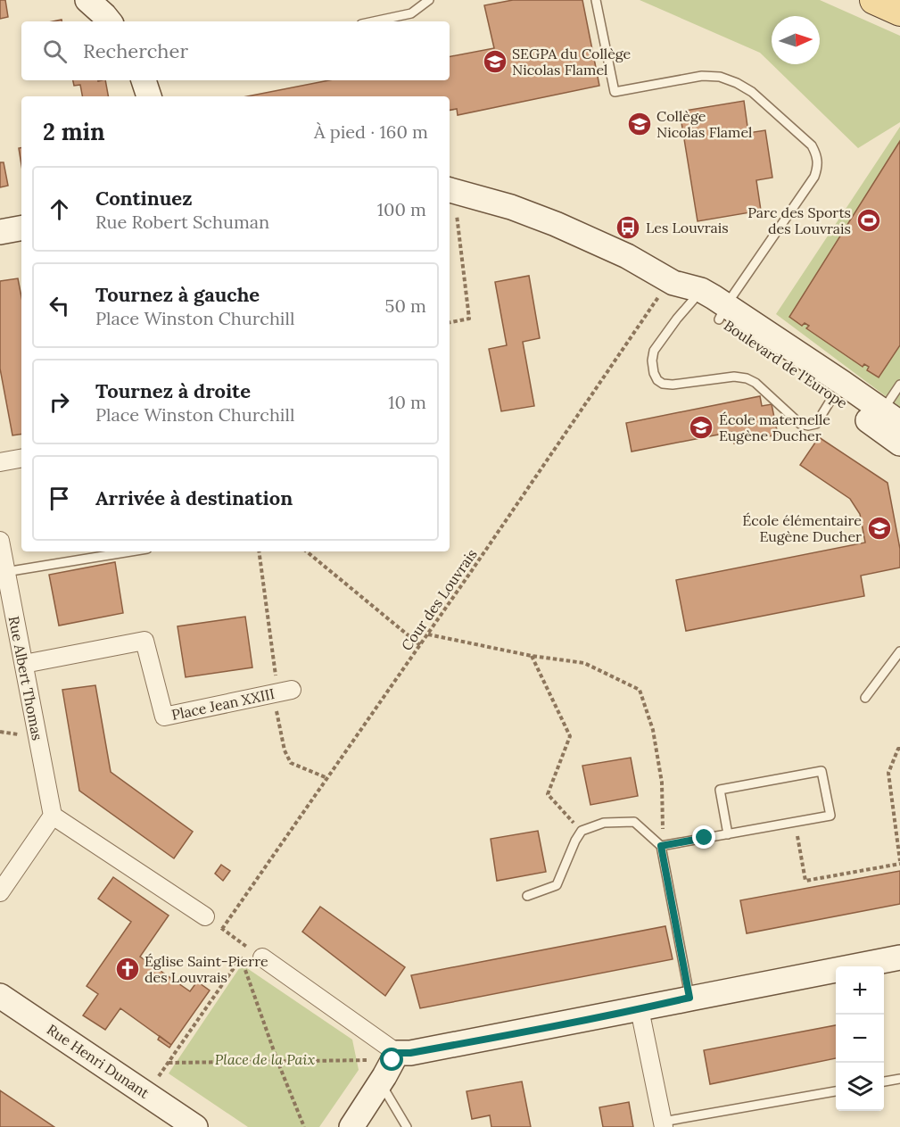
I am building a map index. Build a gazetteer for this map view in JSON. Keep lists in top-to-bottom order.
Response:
{
  "streets": {
    "street": [
      "Boulevard de l'Europe",
      "Rue Albert Thomas",
      "Place Jean XXIII",
      "Rue Henri Dunant"
    ],
    "path": ["Cour des Louvrais"]
  },
  "crossings": [
    ["Boulevard de l'Europe", "Cour des Louvrais"],
    ["Rue Albert Thomas", "Place Jean XXIII"]
  ],
  "parks": ["Place de la Paix"],
  "places": {
    "school or university": [
      "SEGPA du Collège Nicolas Flamel",
      "Collège Nicolas Flamel",
      "École maternelle Eugène Ducher",
      "École élémentaire Eugène Ducher"
    ],
    "sports": ["Parc des Sports des Louvrais"],
    "bus stop": ["Les Louvrais"],
    "church": ["Église Saint-Pierre des Louvrais"]
  },
  "north": "right",
  "page": {
    "search": "Rechercher",
    "heading": ["2 min", "À pied · 160 m"],
    "list": [
      ["Continuez", "Rue Robert Schuman", "100 m"],
      ["Tournez à gauche", "Place Winston Churchill", "50 m"],
      ["Tournez à droite", "Place Winston Churchill", "10 m"],
      "Arrivée à destination"
    ],
    "map_buttons": ["+", "−"]
  }
}
